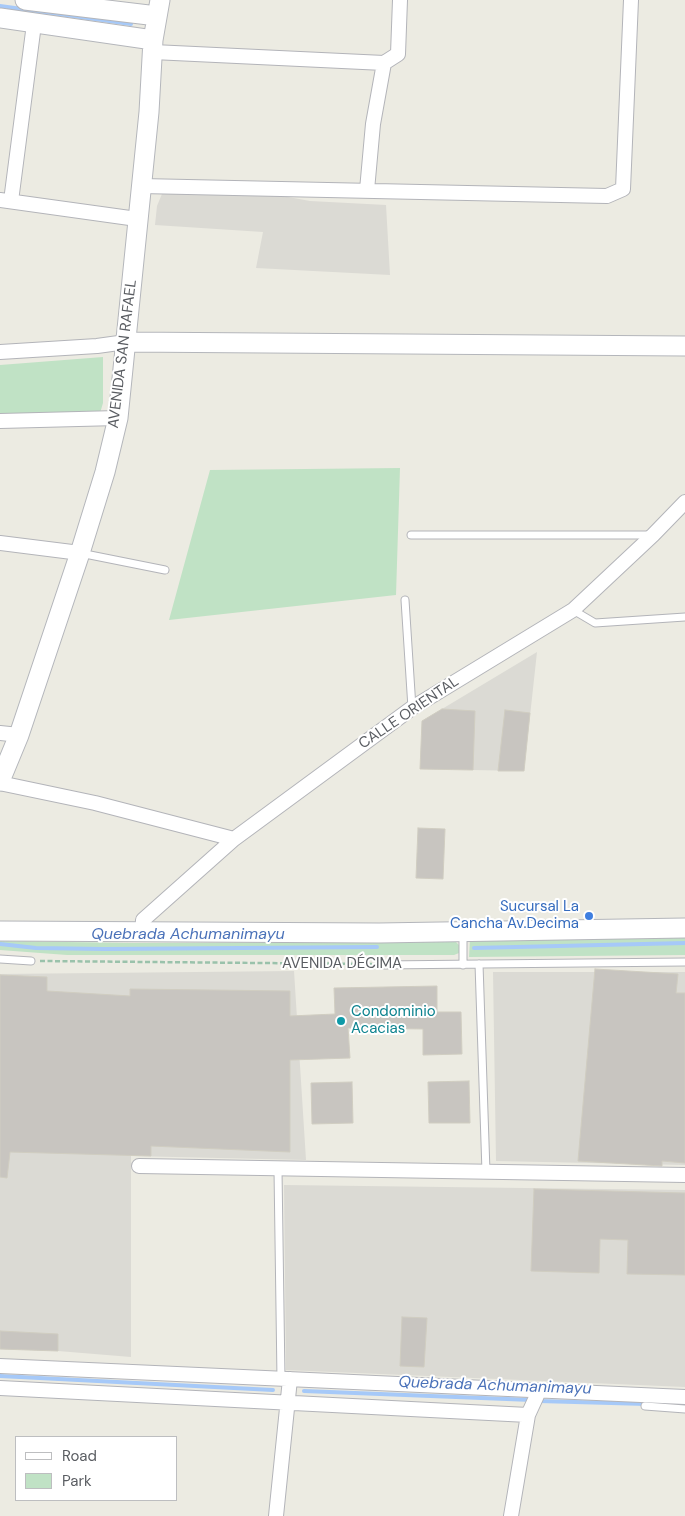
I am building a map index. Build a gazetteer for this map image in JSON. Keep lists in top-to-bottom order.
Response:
{
  "streets": {
    "street": ["AVENIDA SAN RAFAEL", "CALLE ORIENTAL", "AVENIDA DÉCIMA"]
  },
  "crossings": [
    ["CALLE ORIENTAL", "AVENIDA DÉCIMA"]
  ],
  "water": ["Quebrada Achumanimayu"],
  "places": ["Sucursal La Cancha Av.Decima", "Condominio Acacias"],
  "legend": ["Road", "Park"]
}
